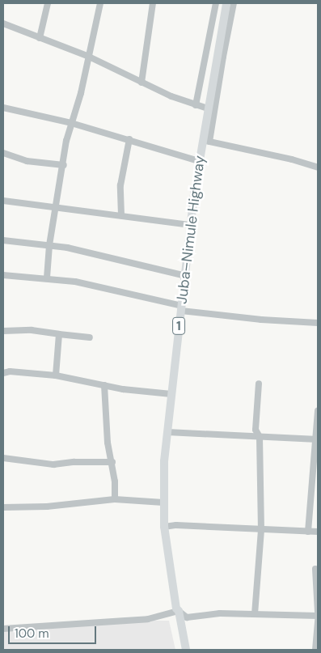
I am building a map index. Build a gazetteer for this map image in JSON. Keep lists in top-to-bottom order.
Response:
{
  "streets": {
    "main road": ["Juba–Nimule Highway", "1"]
  },
  "scale_bar": "100 m"
}
